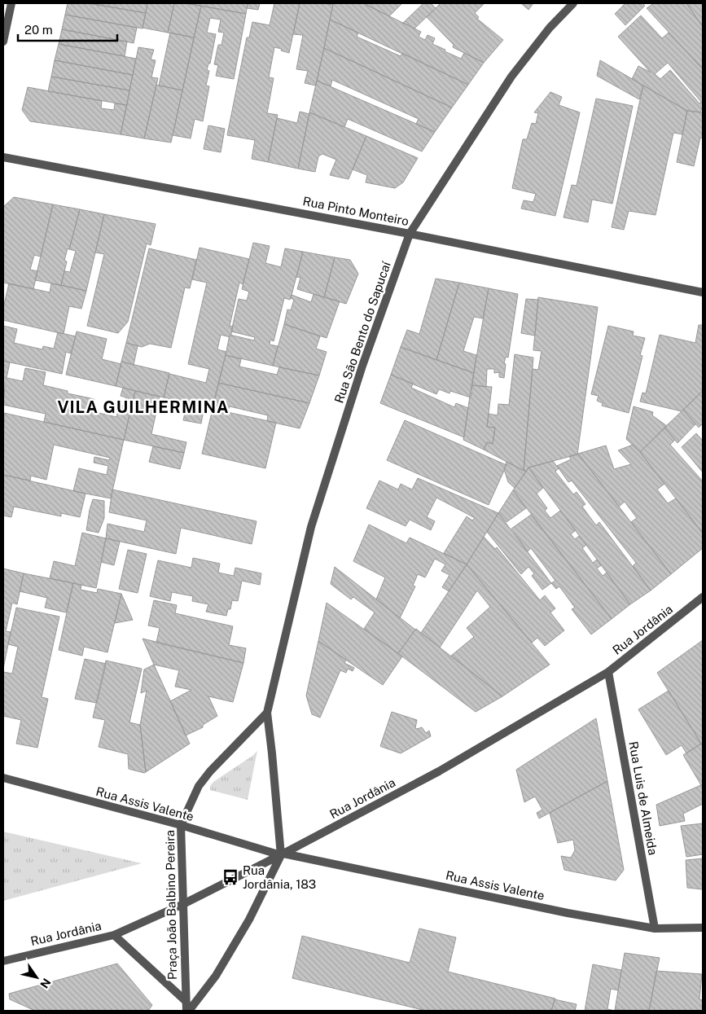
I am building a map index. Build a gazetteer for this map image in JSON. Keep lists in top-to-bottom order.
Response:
{
  "streets": {
    "street": [
      "Rua Pinto Monteiro",
      "Rua São Bento do Sapucaí",
      "Rua Jordânia",
      "Rua Luis de Almeida",
      "Rua Assis Valente",
      "Praça João Balbino Pereira"
    ]
  },
  "crossings": [
    ["Rua Pinto Monteiro", "Rua São Bento do Sapucaí"],
    ["Rua São Bento do Sapucaí", "Praça João Balbino Pereira"],
    ["Rua Jordânia", "Rua Luis de Almeida"],
    ["Rua Jordânia", "Rua Assis Valente"],
    ["Rua Jordânia", "Praça João Balbino Pereira"],
    ["Rua Luis de Almeida", "Rua Assis Valente"],
    ["Rua Assis Valente", "Praça João Balbino Pereira"]
  ],
  "districts": ["VILA GUILHERMINA"],
  "places": {
    "bus stop": ["Rua Jordânia, 183"]
  },
  "scale_bar": "20 m",
  "north": "bottom right"
}
